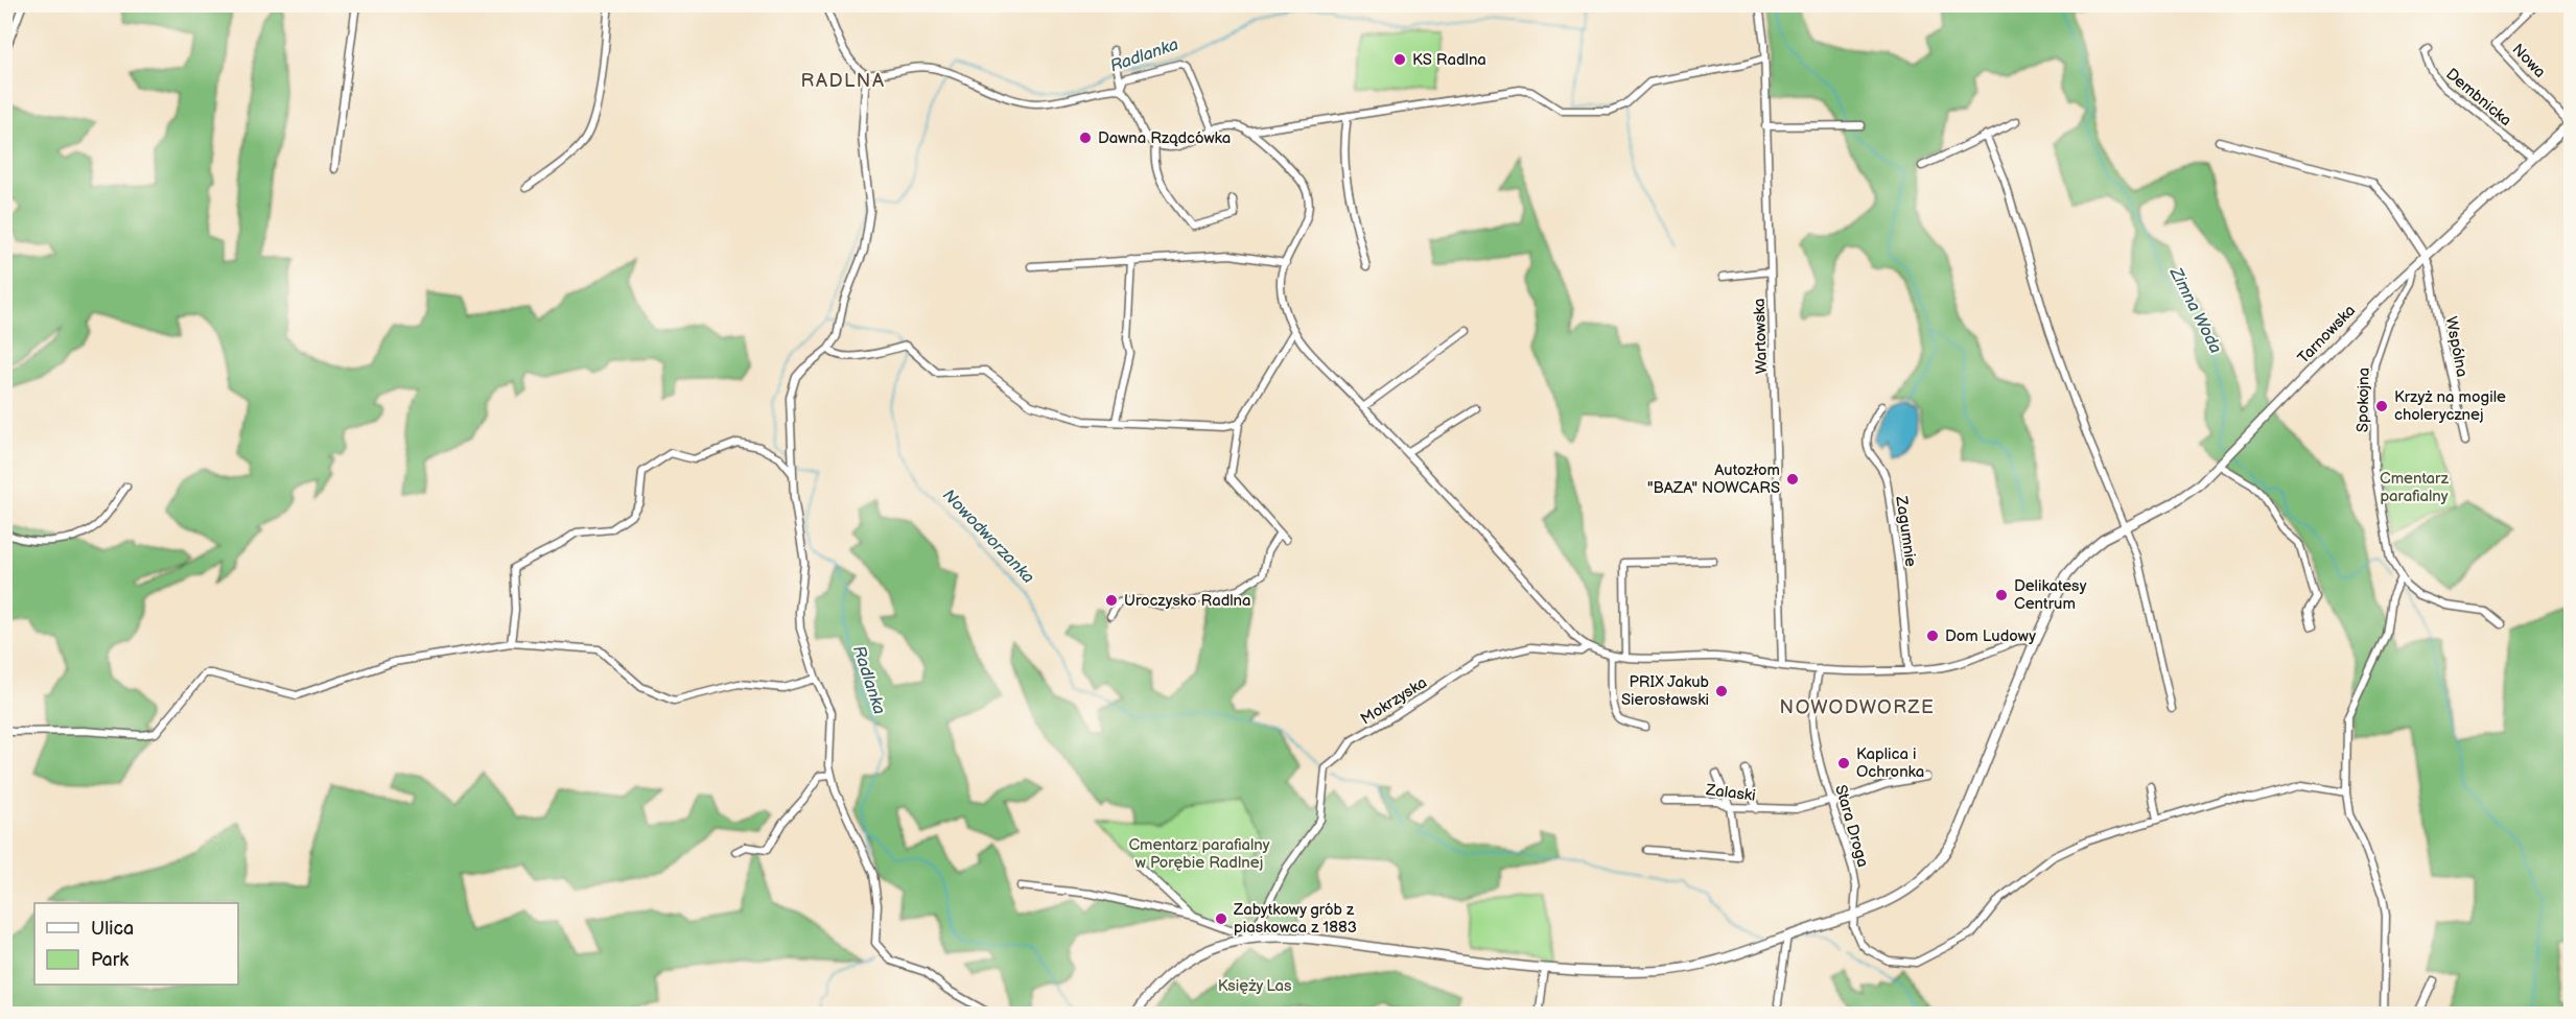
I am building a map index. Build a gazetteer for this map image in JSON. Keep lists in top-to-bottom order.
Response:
{
  "streets": {
    "main road": ["Tarnowska"],
    "street": [
      "Nowa",
      "Dembnicka",
      "Wartowska",
      "Wspólna",
      "Spokojna",
      "Zagumnie",
      "Mokrzyska",
      "Zalaski",
      "Stara Droga"
    ]
  },
  "crossings": [
    ["Nowa", "Tarnowska"],
    ["Dembnicka", "Tarnowska"],
    ["Tarnowska", "Wspólna"],
    ["Tarnowska", "Spokojna"],
    ["Tarnowska", "Mokrzyska"],
    ["Tarnowska", "Stara Droga"],
    ["Zalaski", "Stara Droga"]
  ],
  "districts": ["RADLNA", "NOWODWORZE"],
  "water": ["Radlanka", "Zimna Woda", "Nowodworzanka"],
  "parks": ["Cmentarz parafialny", "Cmentarz parafialny w Porębie Radlnej", "Księży Las"],
  "places": [
    "KS Radlna",
    "Dawna Rządcówka",
    "Krzyż na mogile cholerycznej",
    "Autozłom \"BAZA\" NOWCARS",
    "Delikatesy Centrum",
    "Uroczysko Radlna",
    "Dom Ludowy",
    "PRIX Jakub Sierosławski",
    "Kaplica i Ochronka",
    "Zabytkowy grób z piaskowca z 1883"
  ],
  "legend": ["Ulica", "Park"]
}
